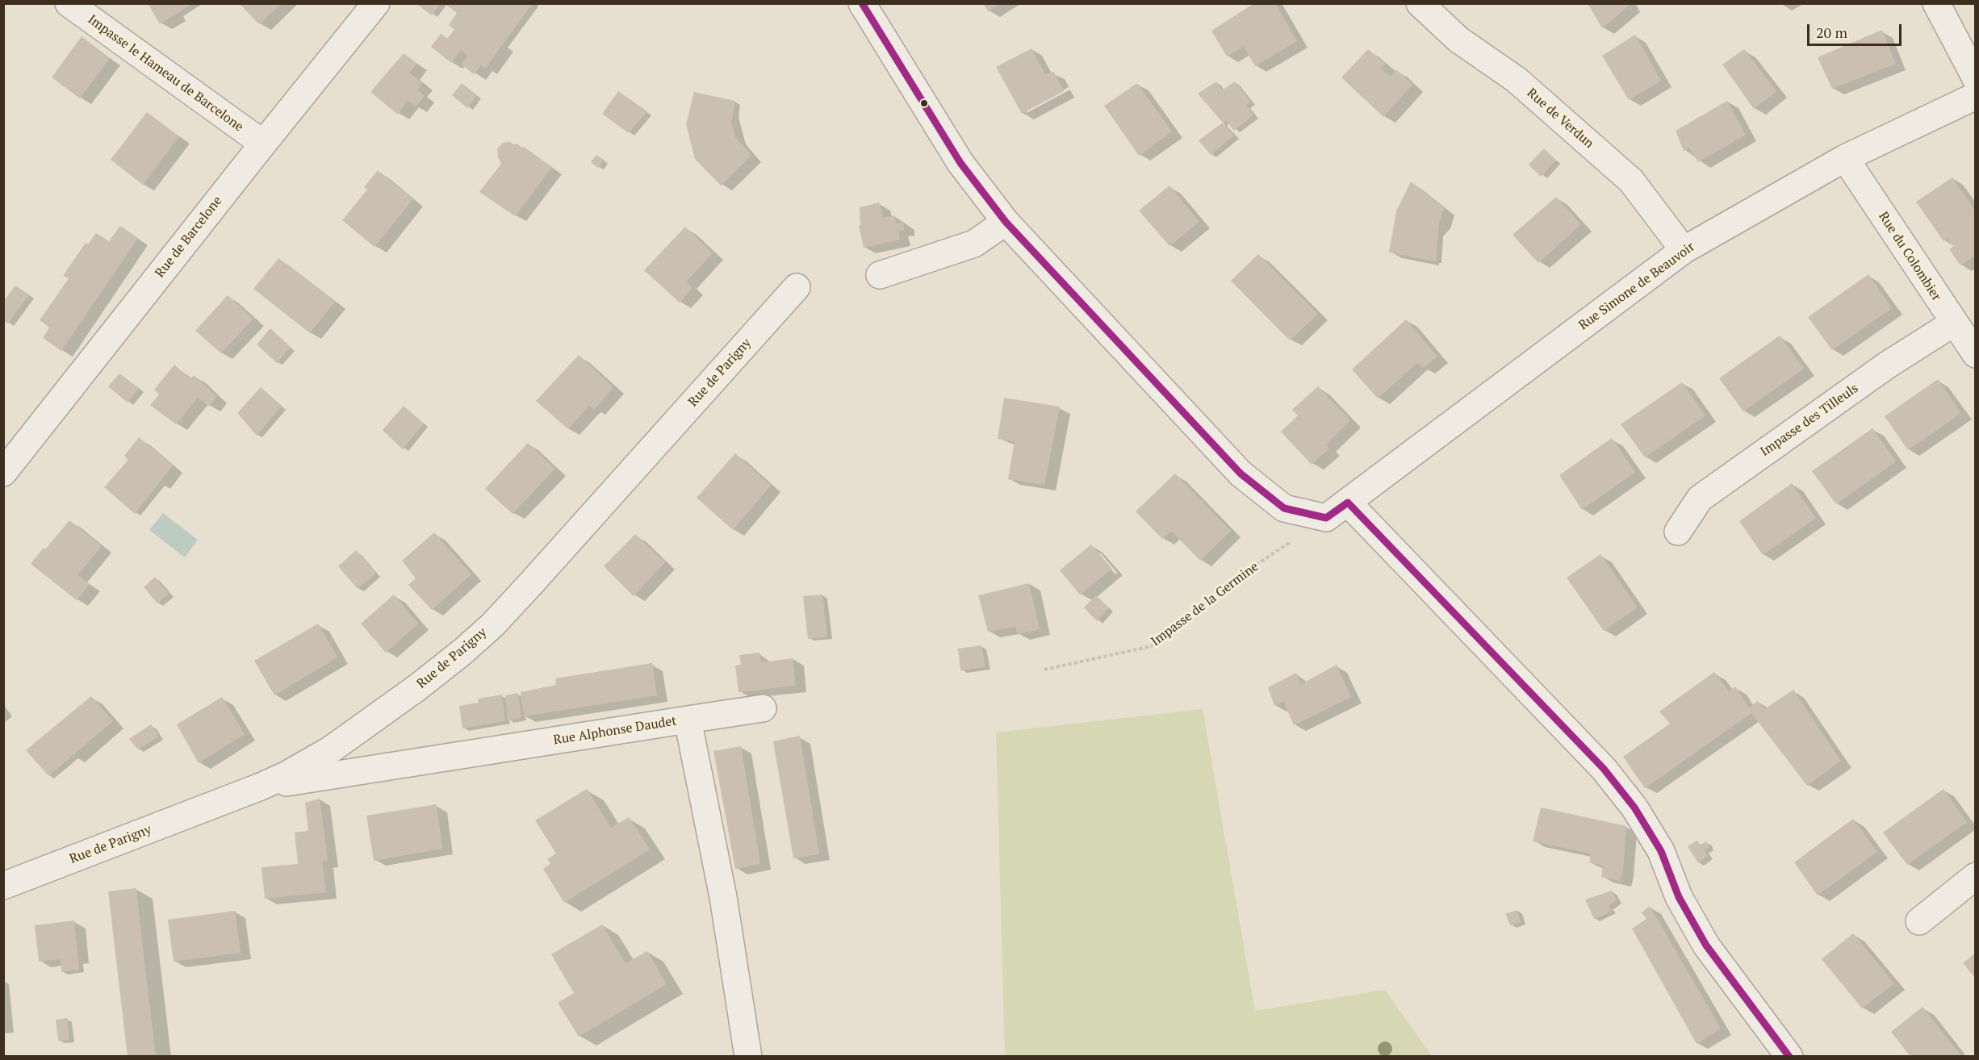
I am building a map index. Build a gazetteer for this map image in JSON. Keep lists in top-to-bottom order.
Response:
{
  "streets": {
    "street": [
      "Impasse le Hameau de Barcelone",
      "Rue de Verdun",
      "Rue de Barcelone",
      "Rue du Colombier",
      "Rue Simone de Beauvoir",
      "Rue de Parigny",
      "Impasse des Tilleuls",
      "Rue Alphonse Daudet"
    ],
    "path": ["Impasse de la Germine"]
  },
  "crossings": [
    ["Impasse le Hameau de Barcelone", "Rue de Barcelone"],
    ["Rue de Verdun", "Rue Simone de Beauvoir"],
    ["Rue du Colombier", "Rue Simone de Beauvoir"],
    ["Rue du Colombier", "Impasse des Tilleuls"],
    ["Rue Simone de Beauvoir", "Impasse de la Germine"],
    ["Rue de Parigny", "Rue Alphonse Daudet"]
  ],
  "scale_bar": "20 m"
}
